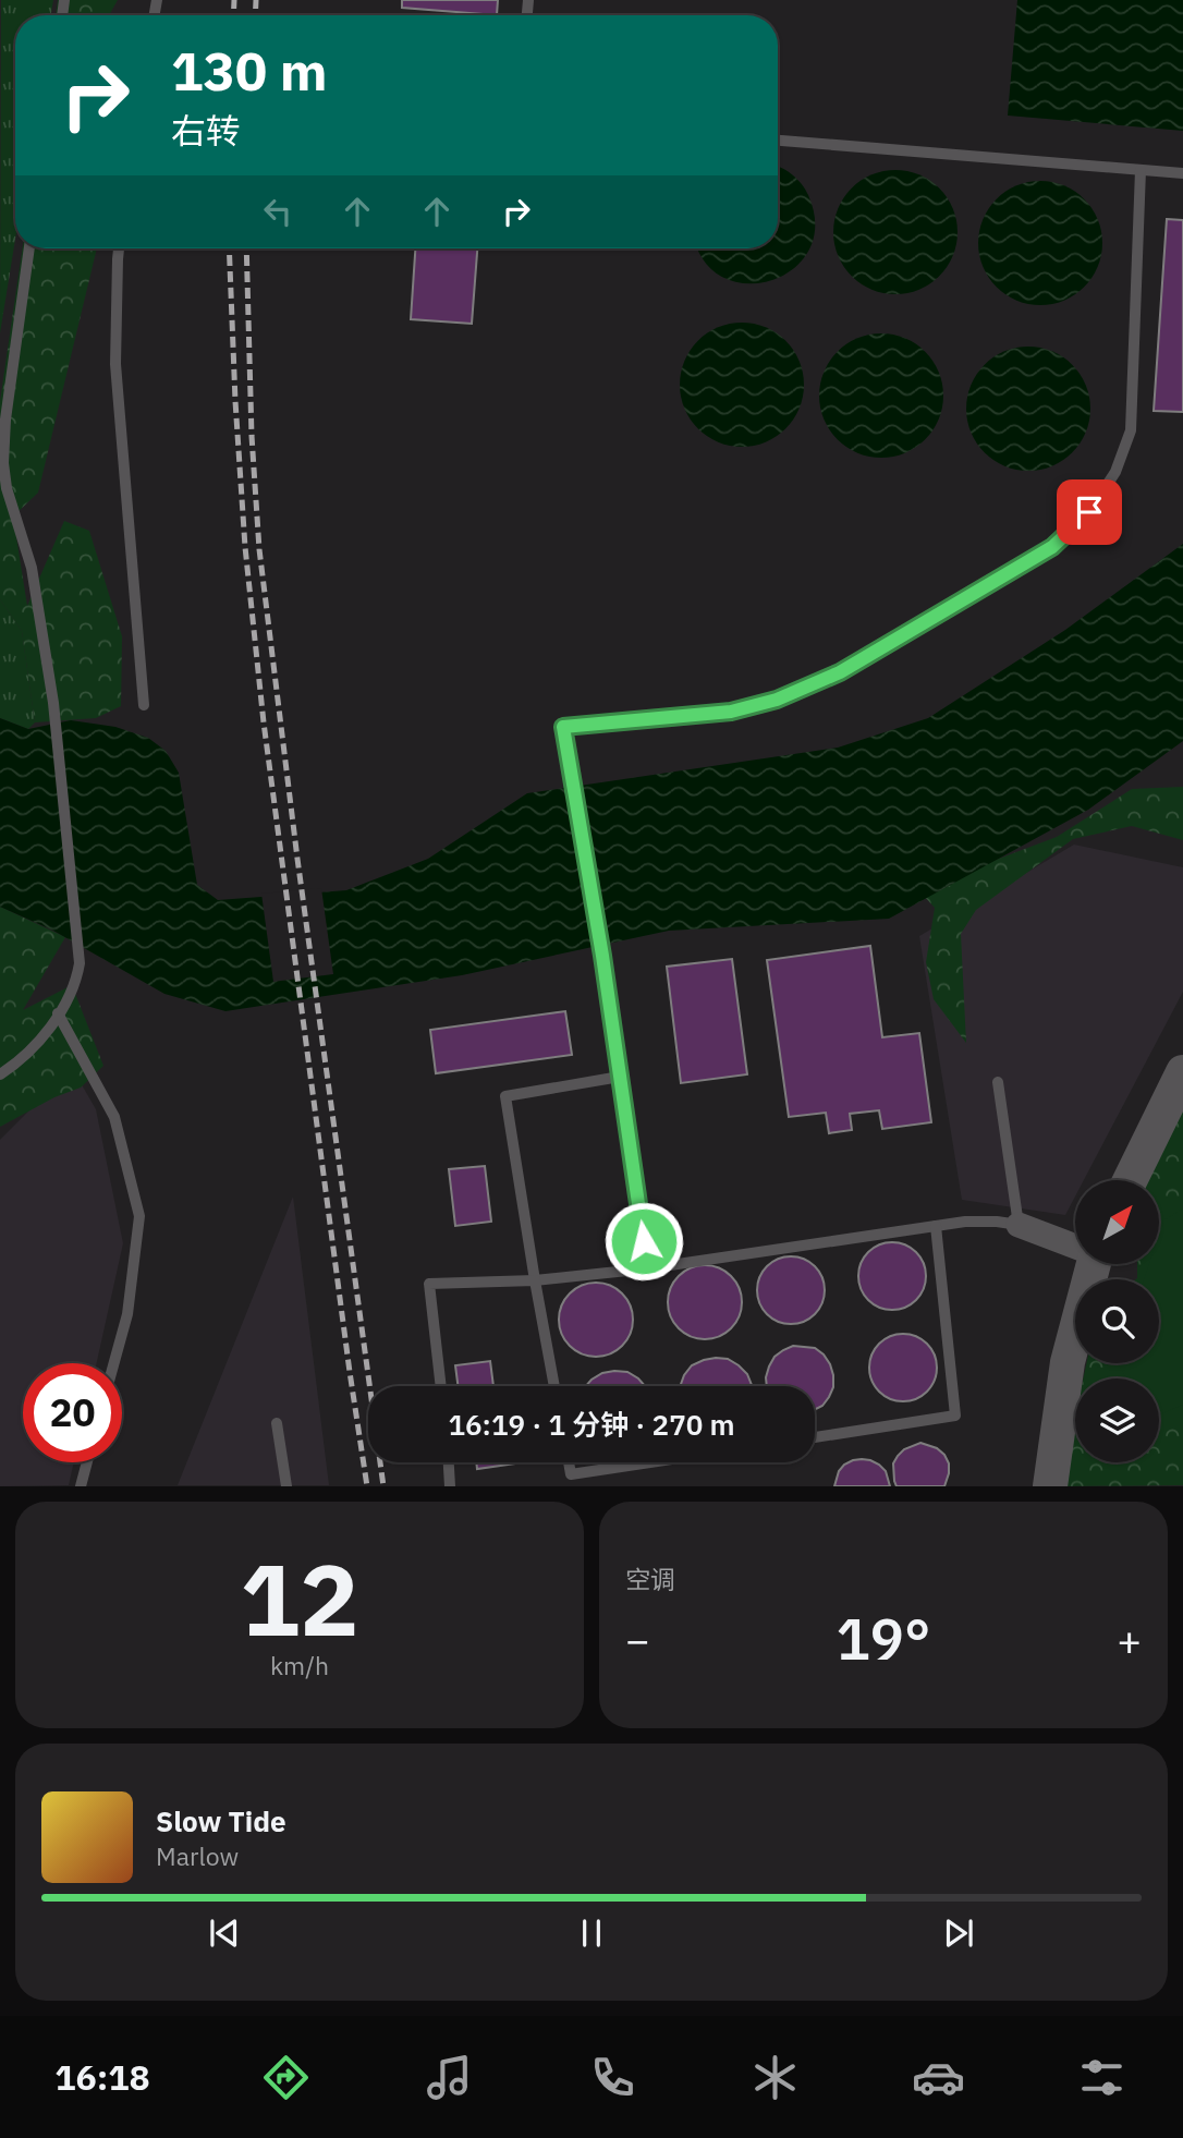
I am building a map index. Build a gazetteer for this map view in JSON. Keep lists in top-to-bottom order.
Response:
{
  "north": "top right",
  "page": {
    "turn": ["130 m", "右转"],
    "limit": "20",
    "trip": "16:19 · 1 分钟 · 270 m",
    "tile": [
      ["12", "km/h"],
      "空调"
    ],
    "heat": ["−", "19°", "+"],
    "song": ["Slow Tide", "Marlow"],
    "tabs": "16:18"
  }
}
